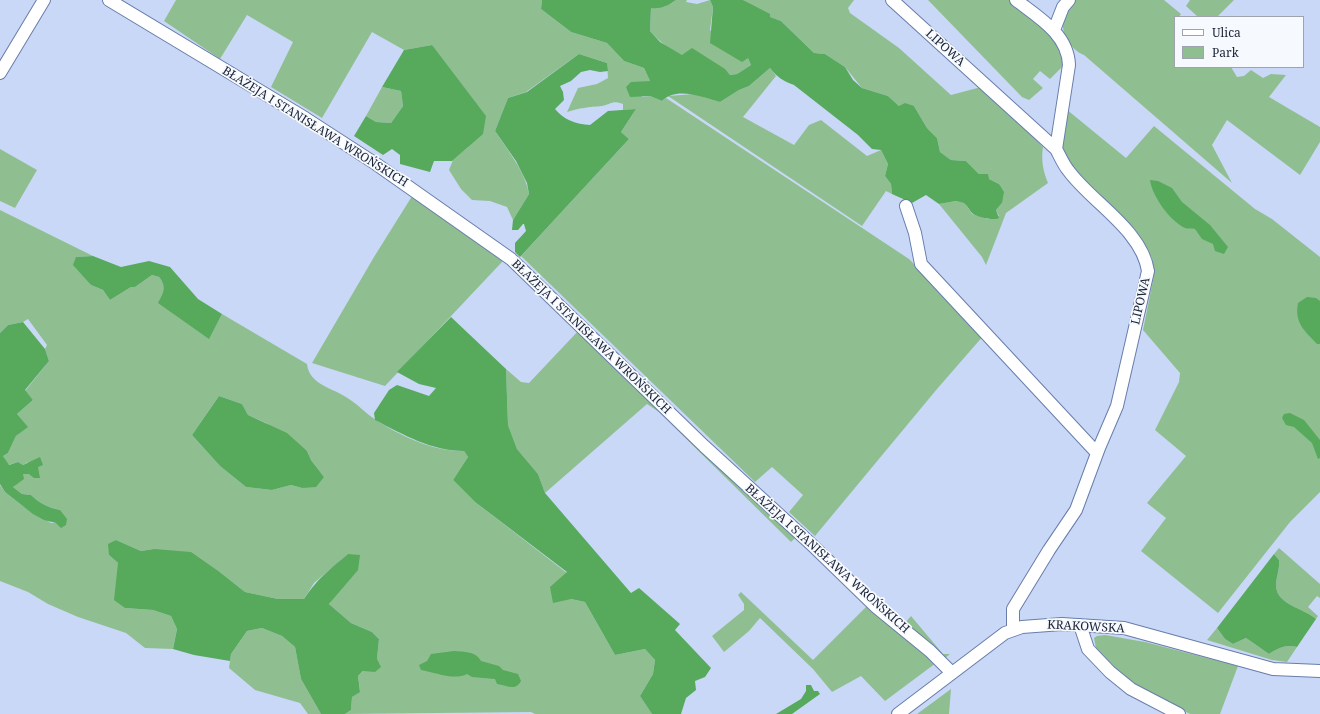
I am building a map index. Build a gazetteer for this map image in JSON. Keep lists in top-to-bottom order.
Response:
{
  "streets": {
    "street": ["LIPOWA", "BŁAŻEJA I STANISŁAWA WROŃSKICH", "KRAKOWSKA"]
  },
  "crossings": [
    ["LIPOWA", "KRAKOWSKA"],
    ["BŁAŻEJA I STANISŁAWA WROŃSKICH", "KRAKOWSKA"]
  ],
  "legend": ["Ulica", "Park"]
}
